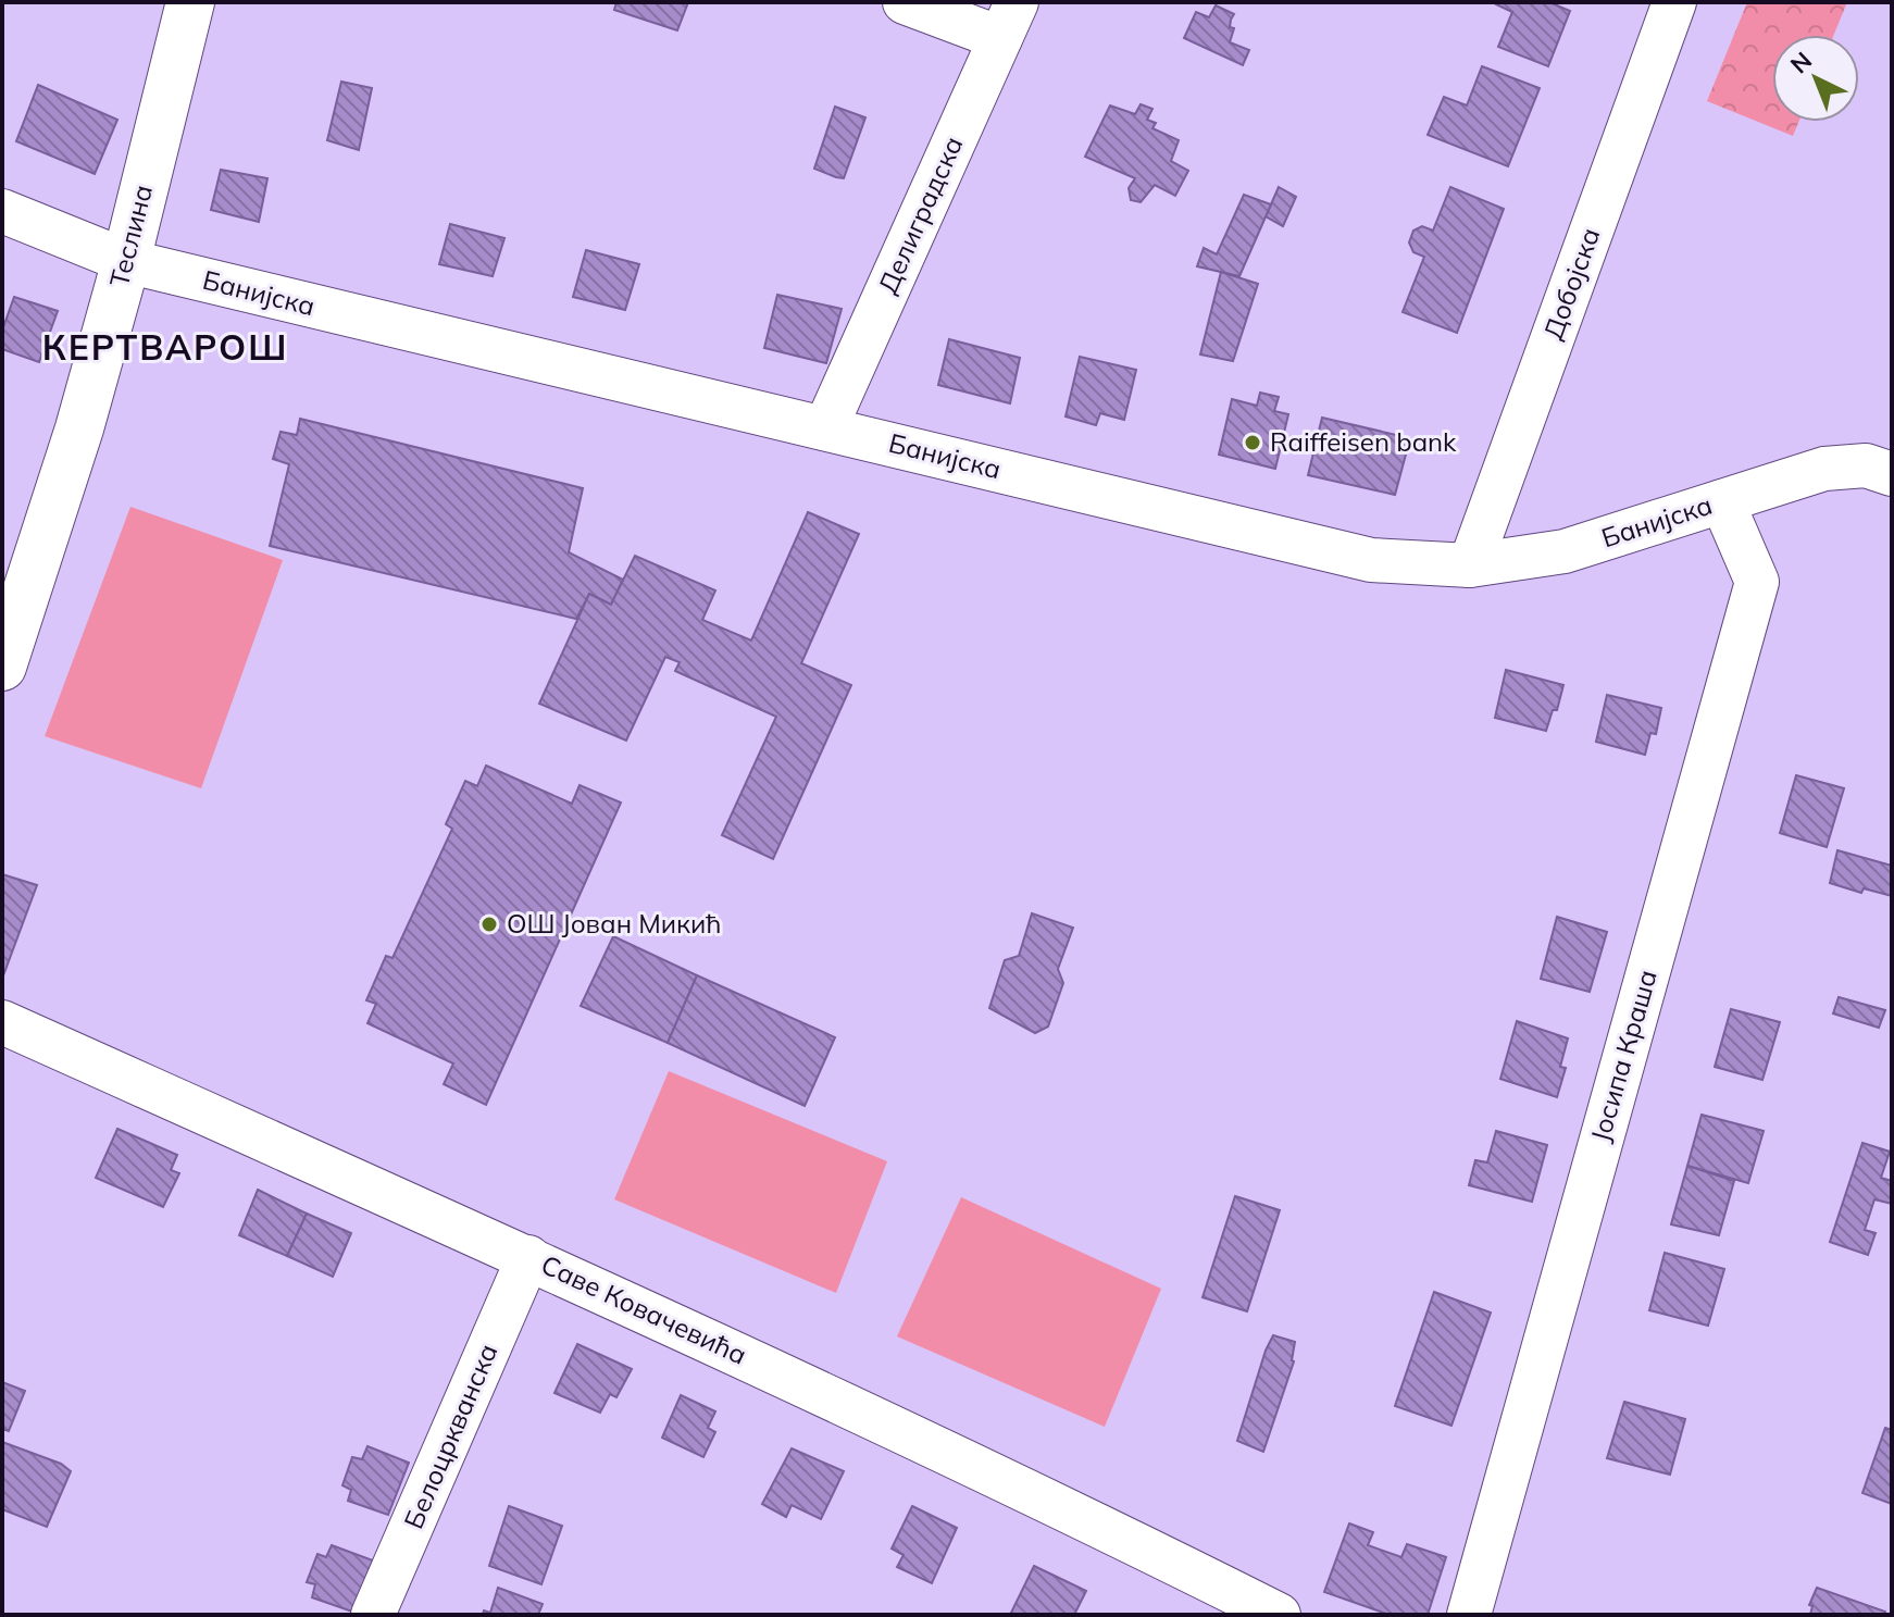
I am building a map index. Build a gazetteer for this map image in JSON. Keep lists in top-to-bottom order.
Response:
{
  "streets": {
    "street": [
      "Делиградска",
      "Теслина",
      "Добојска",
      "Банијска",
      "Јосипа Краша",
      "Саве Ковачевића",
      "Белоцркванска"
    ]
  },
  "crossings": [
    ["Делиградска", "Банијска"],
    ["Теслина", "Банијска"],
    ["Добојска", "Банијска"],
    ["Банијска", "Јосипа Краша"],
    ["Саве Ковачевића", "Белоцркванска"]
  ],
  "districts": ["КЕРТВАРОШ"],
  "places": ["Raiffeisen bank", "ОШ Јован Микић"],
  "north": "top left"
}
